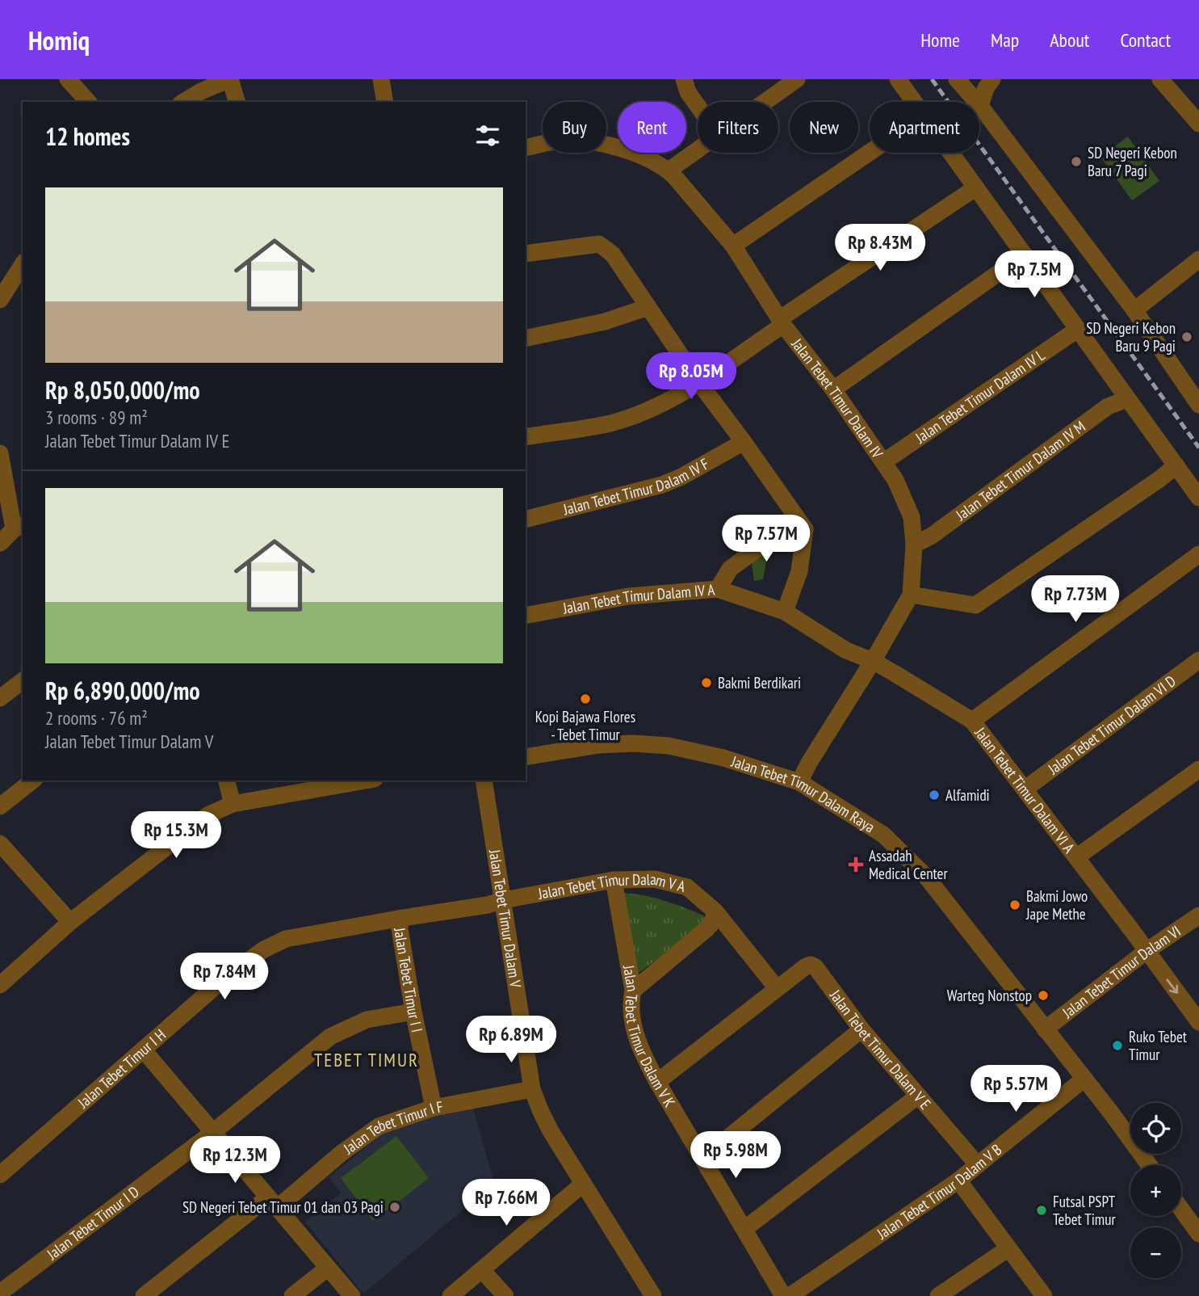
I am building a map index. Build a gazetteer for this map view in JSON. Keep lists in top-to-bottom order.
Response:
{
  "streets": {
    "street": [
      "Jalan Tebet Timur Dalam IV L",
      "Jalan Tebet Timur Dalam IV",
      "Jalan Tebet Timur Dalam IV M",
      "Jalan Tebet Timur Dalam IV F",
      "Jalan Tebet Timur Dalam IV A",
      "Jalan Tebet Timur Dalam VI D",
      "Jalan Tebet Timur Dalam VI A",
      "Jalan Tebet Timur Dalam Raya",
      "Jalan Tebet Timur Dalam V A",
      "Jalan Tebet Timur Dalam V",
      "Jalan Tebet Timur Dalam VI",
      "Jalan Tebet Timur I I",
      "Jalan Tebet Timur Dalam V K",
      "Jalan Tebet Timur Dalam V E",
      "Jalan Tebet Timur I H",
      "Jalan Tebet Timur I F",
      "Jalan Tebet Timur Dalam V B",
      "Jalan Tebet Timur I D"
    ]
  },
  "crossings": [
    ["Jalan Tebet Timur Dalam IV L", "Jalan Tebet Timur Dalam IV"],
    ["Jalan Tebet Timur Dalam IV", "Jalan Tebet Timur Dalam IV M"],
    ["Jalan Tebet Timur Dalam IV", "Jalan Tebet Timur Dalam IV A"],
    ["Jalan Tebet Timur Dalam IV", "Jalan Tebet Timur Dalam VI A"],
    ["Jalan Tebet Timur Dalam IV", "Jalan Tebet Timur Dalam Raya"],
    ["Jalan Tebet Timur Dalam IV A", "Jalan Tebet Timur Dalam VI A"],
    ["Jalan Tebet Timur Dalam VI D", "Jalan Tebet Timur Dalam VI A"],
    ["Jalan Tebet Timur Dalam VI A", "Jalan Tebet Timur Dalam VI"],
    ["Jalan Tebet Timur Dalam Raya", "Jalan Tebet Timur Dalam VI"],
    ["Jalan Tebet Timur Dalam Raya", "Jalan Tebet Timur Dalam V B"],
    ["Jalan Tebet Timur Dalam V A", "Jalan Tebet Timur Dalam V"],
    ["Jalan Tebet Timur Dalam V A", "Jalan Tebet Timur Dalam V K"],
    ["Jalan Tebet Timur Dalam V A", "Jalan Tebet Timur Dalam V E"],
    ["Jalan Tebet Timur Dalam V A", "Jalan Tebet Timur I H"],
    ["Jalan Tebet Timur Dalam V", "Jalan Tebet Timur I H"],
    ["Jalan Tebet Timur Dalam V", "Jalan Tebet Timur I F"],
    ["Jalan Tebet Timur I I", "Jalan Tebet Timur I H"],
    ["Jalan Tebet Timur I I", "Jalan Tebet Timur I F"],
    ["Jalan Tebet Timur I I", "Jalan Tebet Timur I D"],
    ["Jalan Tebet Timur Dalam V E", "Jalan Tebet Timur Dalam V B"]
  ],
  "districts": ["TEBET TIMUR"],
  "places": {
    "other": [
      "SD Negeri Kebon Baru 7 Pagi",
      "SD Negeri Kebon Baru 9 Pagi",
      "Bakmi Berdikari",
      "Kopi Bajawa Flores - Tebet Timur",
      "Alfamidi",
      "Bakmi Jowo Jape Methe",
      "Warteg Nonstop",
      "Ruko Tebet Timur",
      "SD Negeri Tebet Timur 01 dan 03 Pagi",
      "Futsal PSPT Tebet Timur"
    ],
    "health": ["Assadah Medical Center"]
  },
  "page": {
    "header": "Homiq",
    "nav": [
      "Home",
      "Map",
      "About",
      "Contact"
    ],
    "chip": [
      "Buy",
      "Rent",
      "Filters",
      "New",
      "Apartment"
    ],
    "heading": "12 homes",
    "list": [
      {
        "name": "Rp 8,050,000/mo",
        "note": "3 rooms · 89 m² · Jalan Tebet Timur Dalam IV E"
      },
      {
        "name": "Rp 6,890,000/mo",
        "note": "2 rooms · 76 m² · Jalan Tebet Timur Dalam V"
      }
    ],
    "price": [
      "Rp 8.43M",
      "Rp 7.5M",
      "Rp 8.05M",
      "Rp 7.57M",
      "Rp 7.73M",
      "Rp 15.3M",
      "Rp 7.84M",
      "Rp 6.89M",
      "Rp 5.57M",
      "Rp 5.98M",
      "Rp 12.3M",
      "Rp 7.66M"
    ],
    "map_buttons": ["+", "−"]
  }
}
